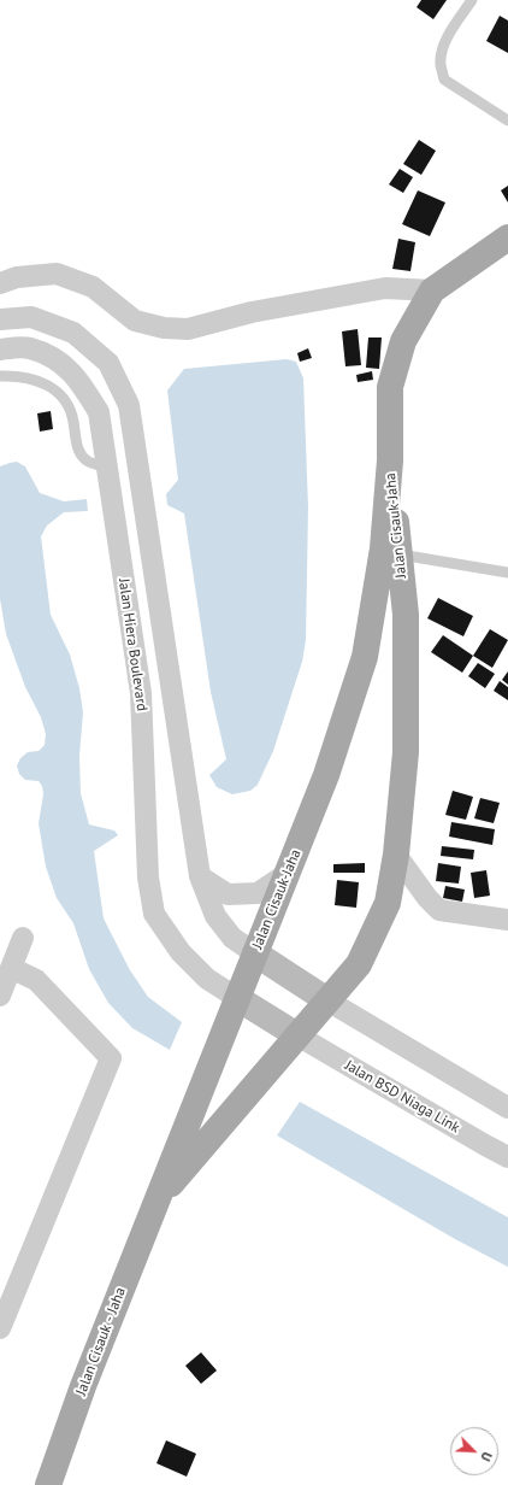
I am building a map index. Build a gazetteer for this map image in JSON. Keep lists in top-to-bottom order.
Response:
{
  "streets": {
    "main road": ["Jalan Cisauk-Jaha", "Jalan Cisauk - Jaha"],
    "street": ["Jalan Hiera Boulevard", "Jalan BSD Niaga Link"]
  },
  "crossings": [
    ["Jalan Cisauk-Jaha", "Jalan Hiera Boulevard"],
    ["Jalan Cisauk-Jaha", "Jalan BSD Niaga Link"],
    ["Jalan Cisauk-Jaha", "Jalan Cisauk - Jaha"]
  ],
  "north": "bottom right"
}
